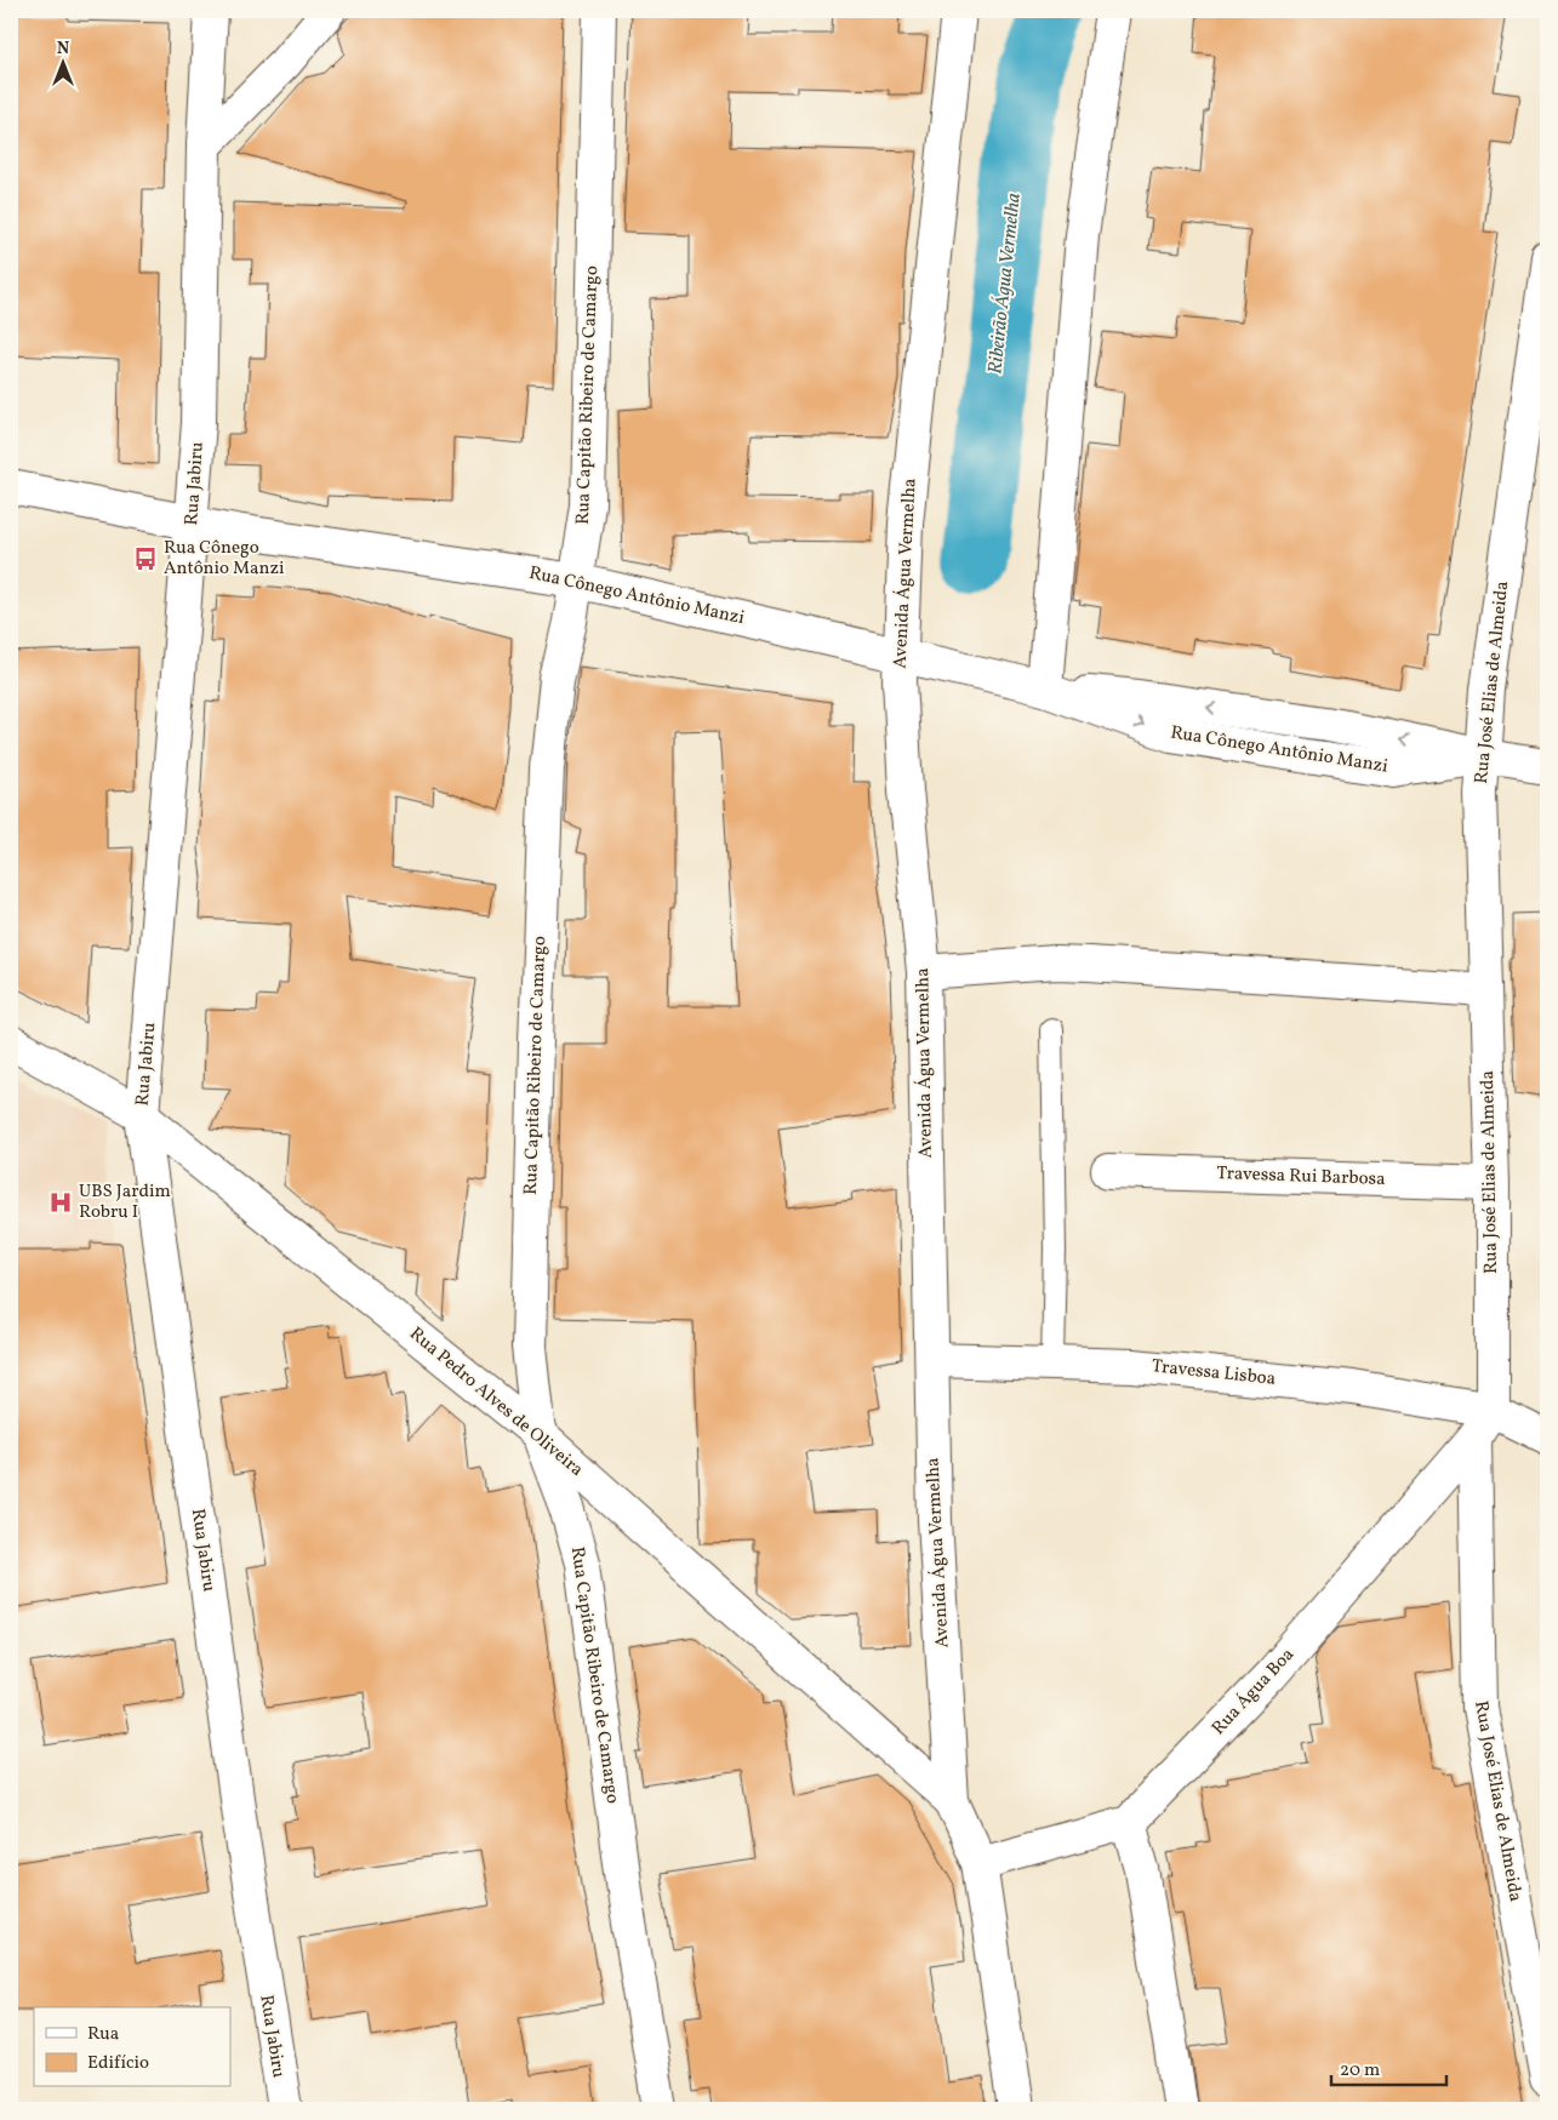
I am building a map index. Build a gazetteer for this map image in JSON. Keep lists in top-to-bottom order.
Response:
{
  "streets": {
    "street": [
      "Rua Capitão Ribeiro de Camargo",
      "Rua Jabiru",
      "Avenida Água Vermelha",
      "Rua Cônego Antônio Manzi",
      "Rua José Elias de Almeida",
      "Travessa Rui Barbosa",
      "Travessa Lisboa",
      "Rua Pedro Alves de Oliveira",
      "Rua Água Boa"
    ]
  },
  "crossings": [
    ["Rua Capitão Ribeiro de Camargo", "Rua Cônego Antônio Manzi"],
    ["Rua Capitão Ribeiro de Camargo", "Rua Pedro Alves de Oliveira"],
    ["Rua Jabiru", "Rua Cônego Antônio Manzi"],
    ["Rua Jabiru", "Rua Pedro Alves de Oliveira"],
    ["Avenida Água Vermelha", "Rua Cônego Antônio Manzi"],
    ["Avenida Água Vermelha", "Travessa Lisboa"],
    ["Avenida Água Vermelha", "Rua Pedro Alves de Oliveira"],
    ["Rua Cônego Antônio Manzi", "Rua José Elias de Almeida"],
    ["Rua José Elias de Almeida", "Travessa Rui Barbosa"],
    ["Rua José Elias de Almeida", "Travessa Lisboa"],
    ["Rua José Elias de Almeida", "Rua Água Boa"]
  ],
  "water": ["Ribeirão Água Vermelha"],
  "places": {
    "bus stop": ["Rua Cônego Antônio Manzi"],
    "hospital": ["UBS Jardim Robru I"]
  },
  "legend": ["Rua", "Edifício"],
  "scale_bar": "20 m",
  "north": "top"
}
